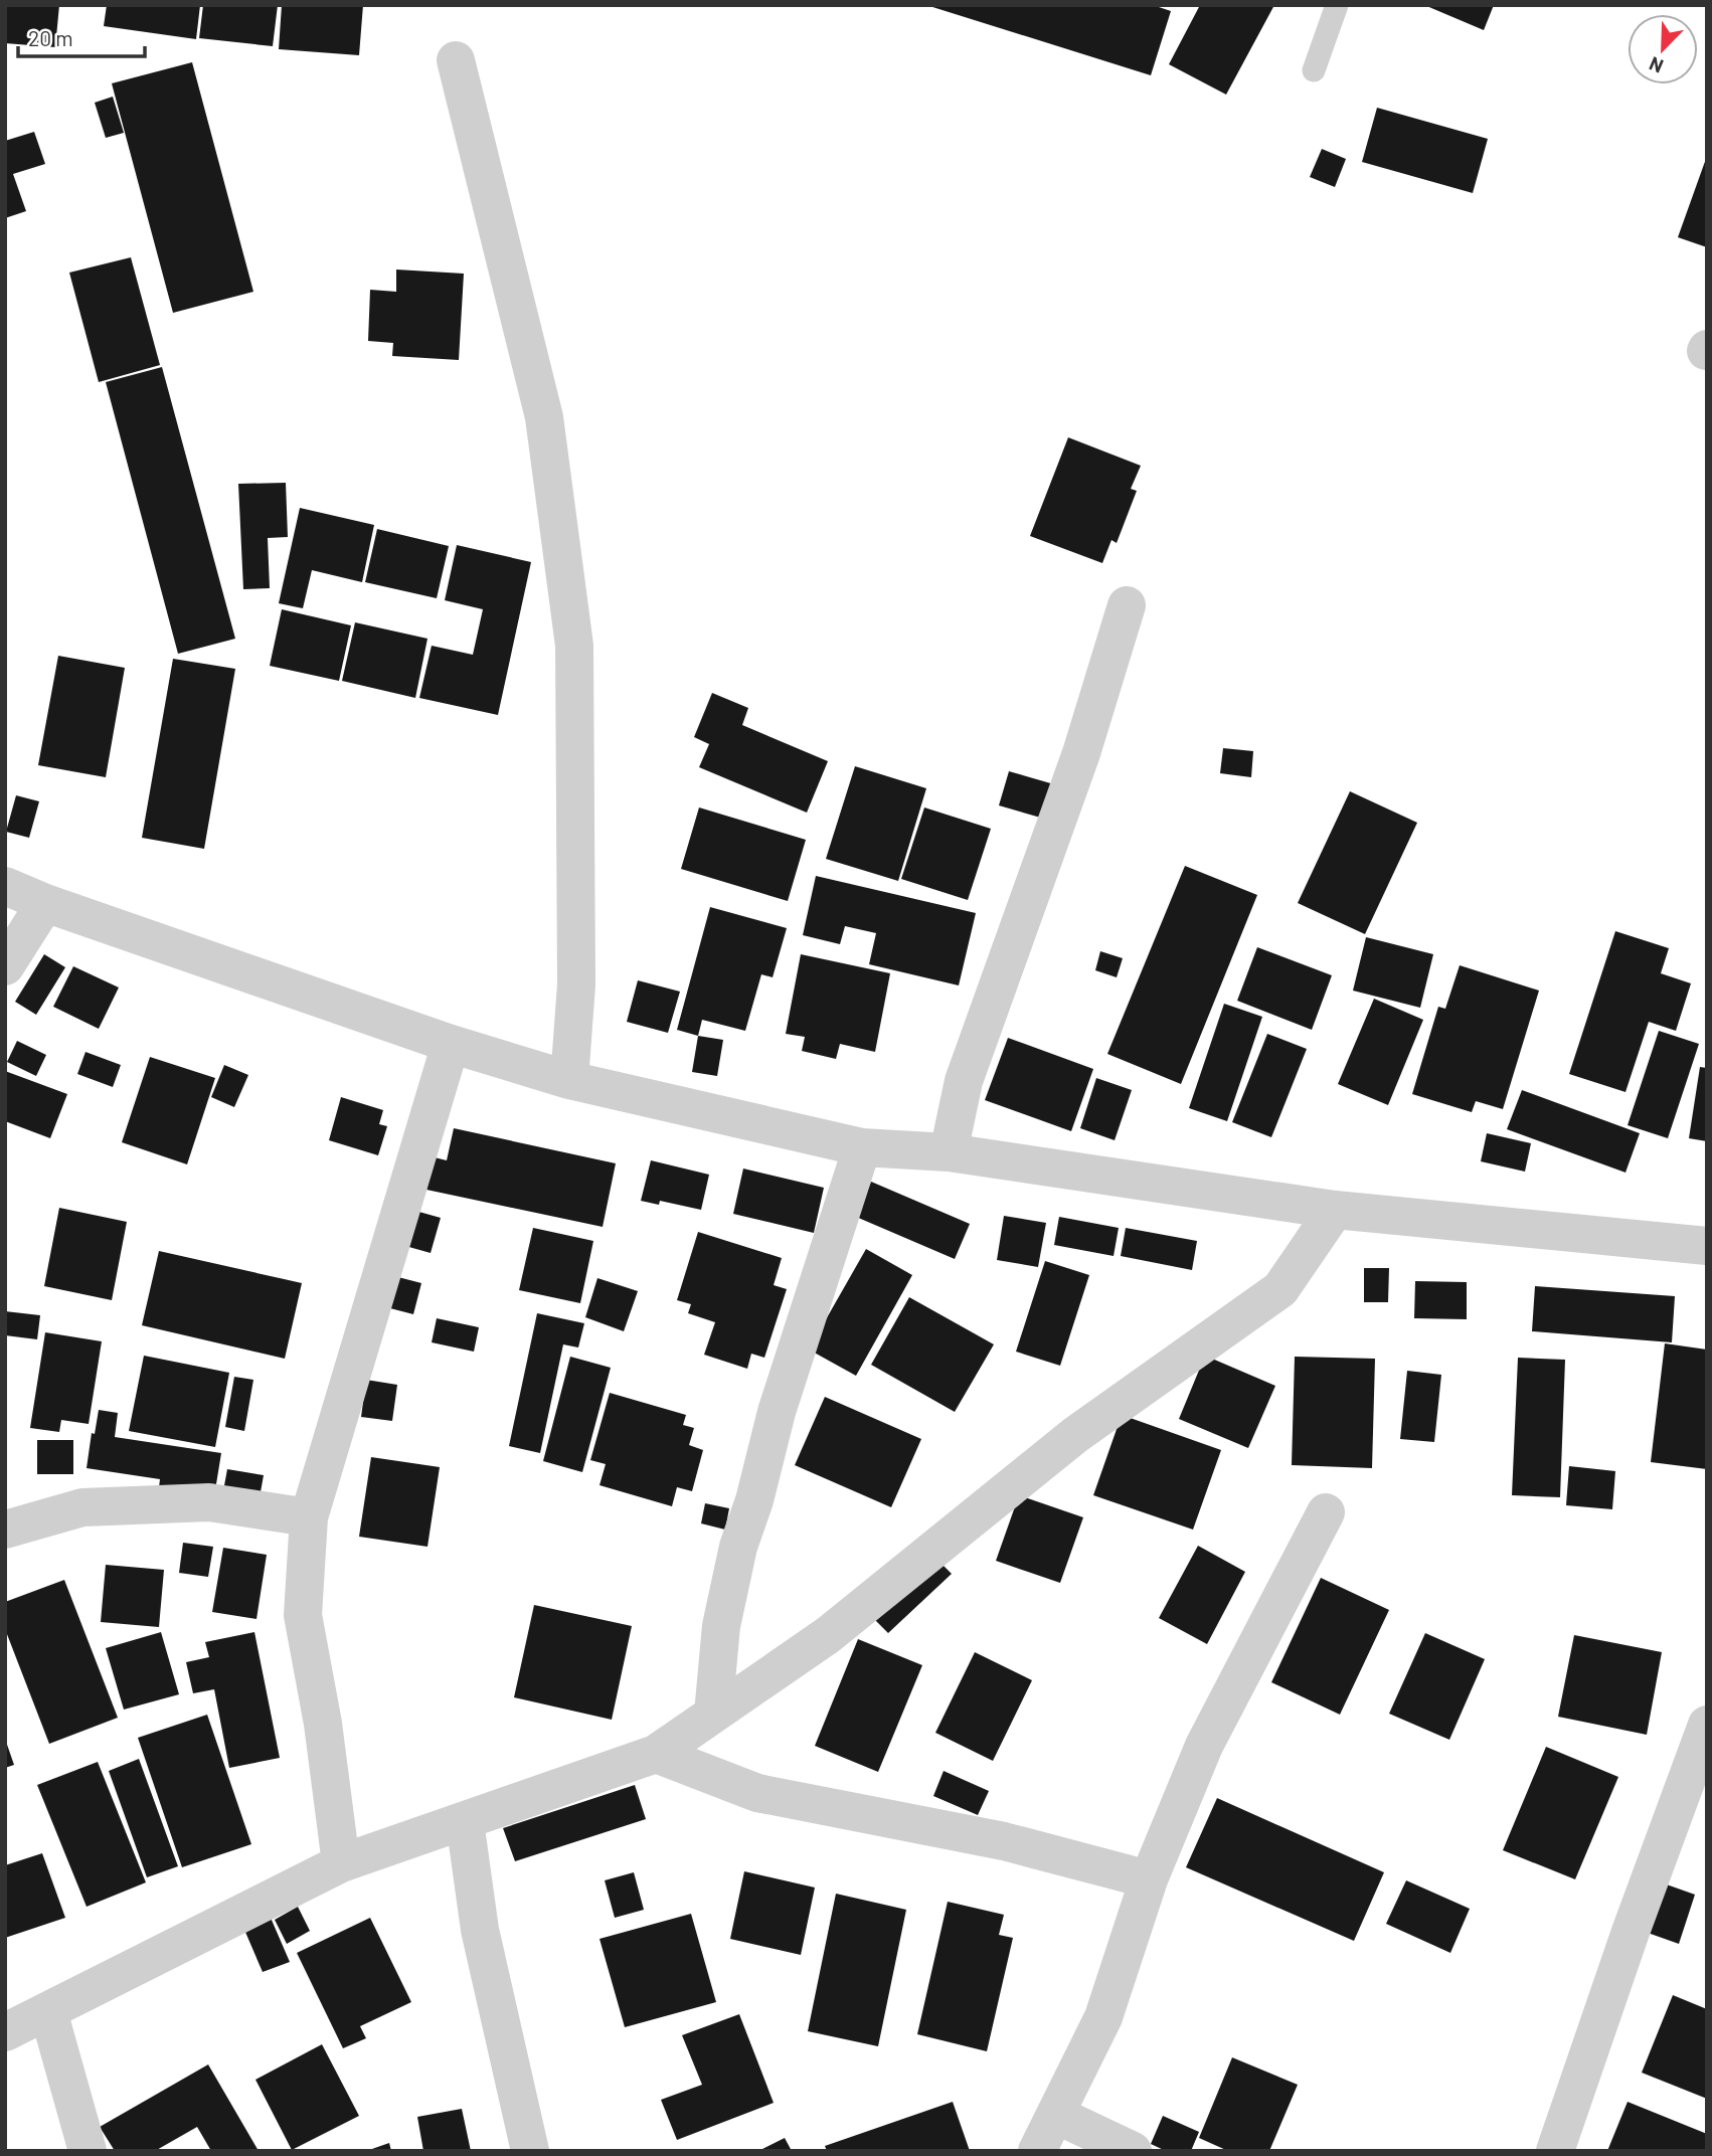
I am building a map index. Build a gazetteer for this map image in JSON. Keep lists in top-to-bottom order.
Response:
{
  "scale_bar": "20 m",
  "north": "bottom left"
}
